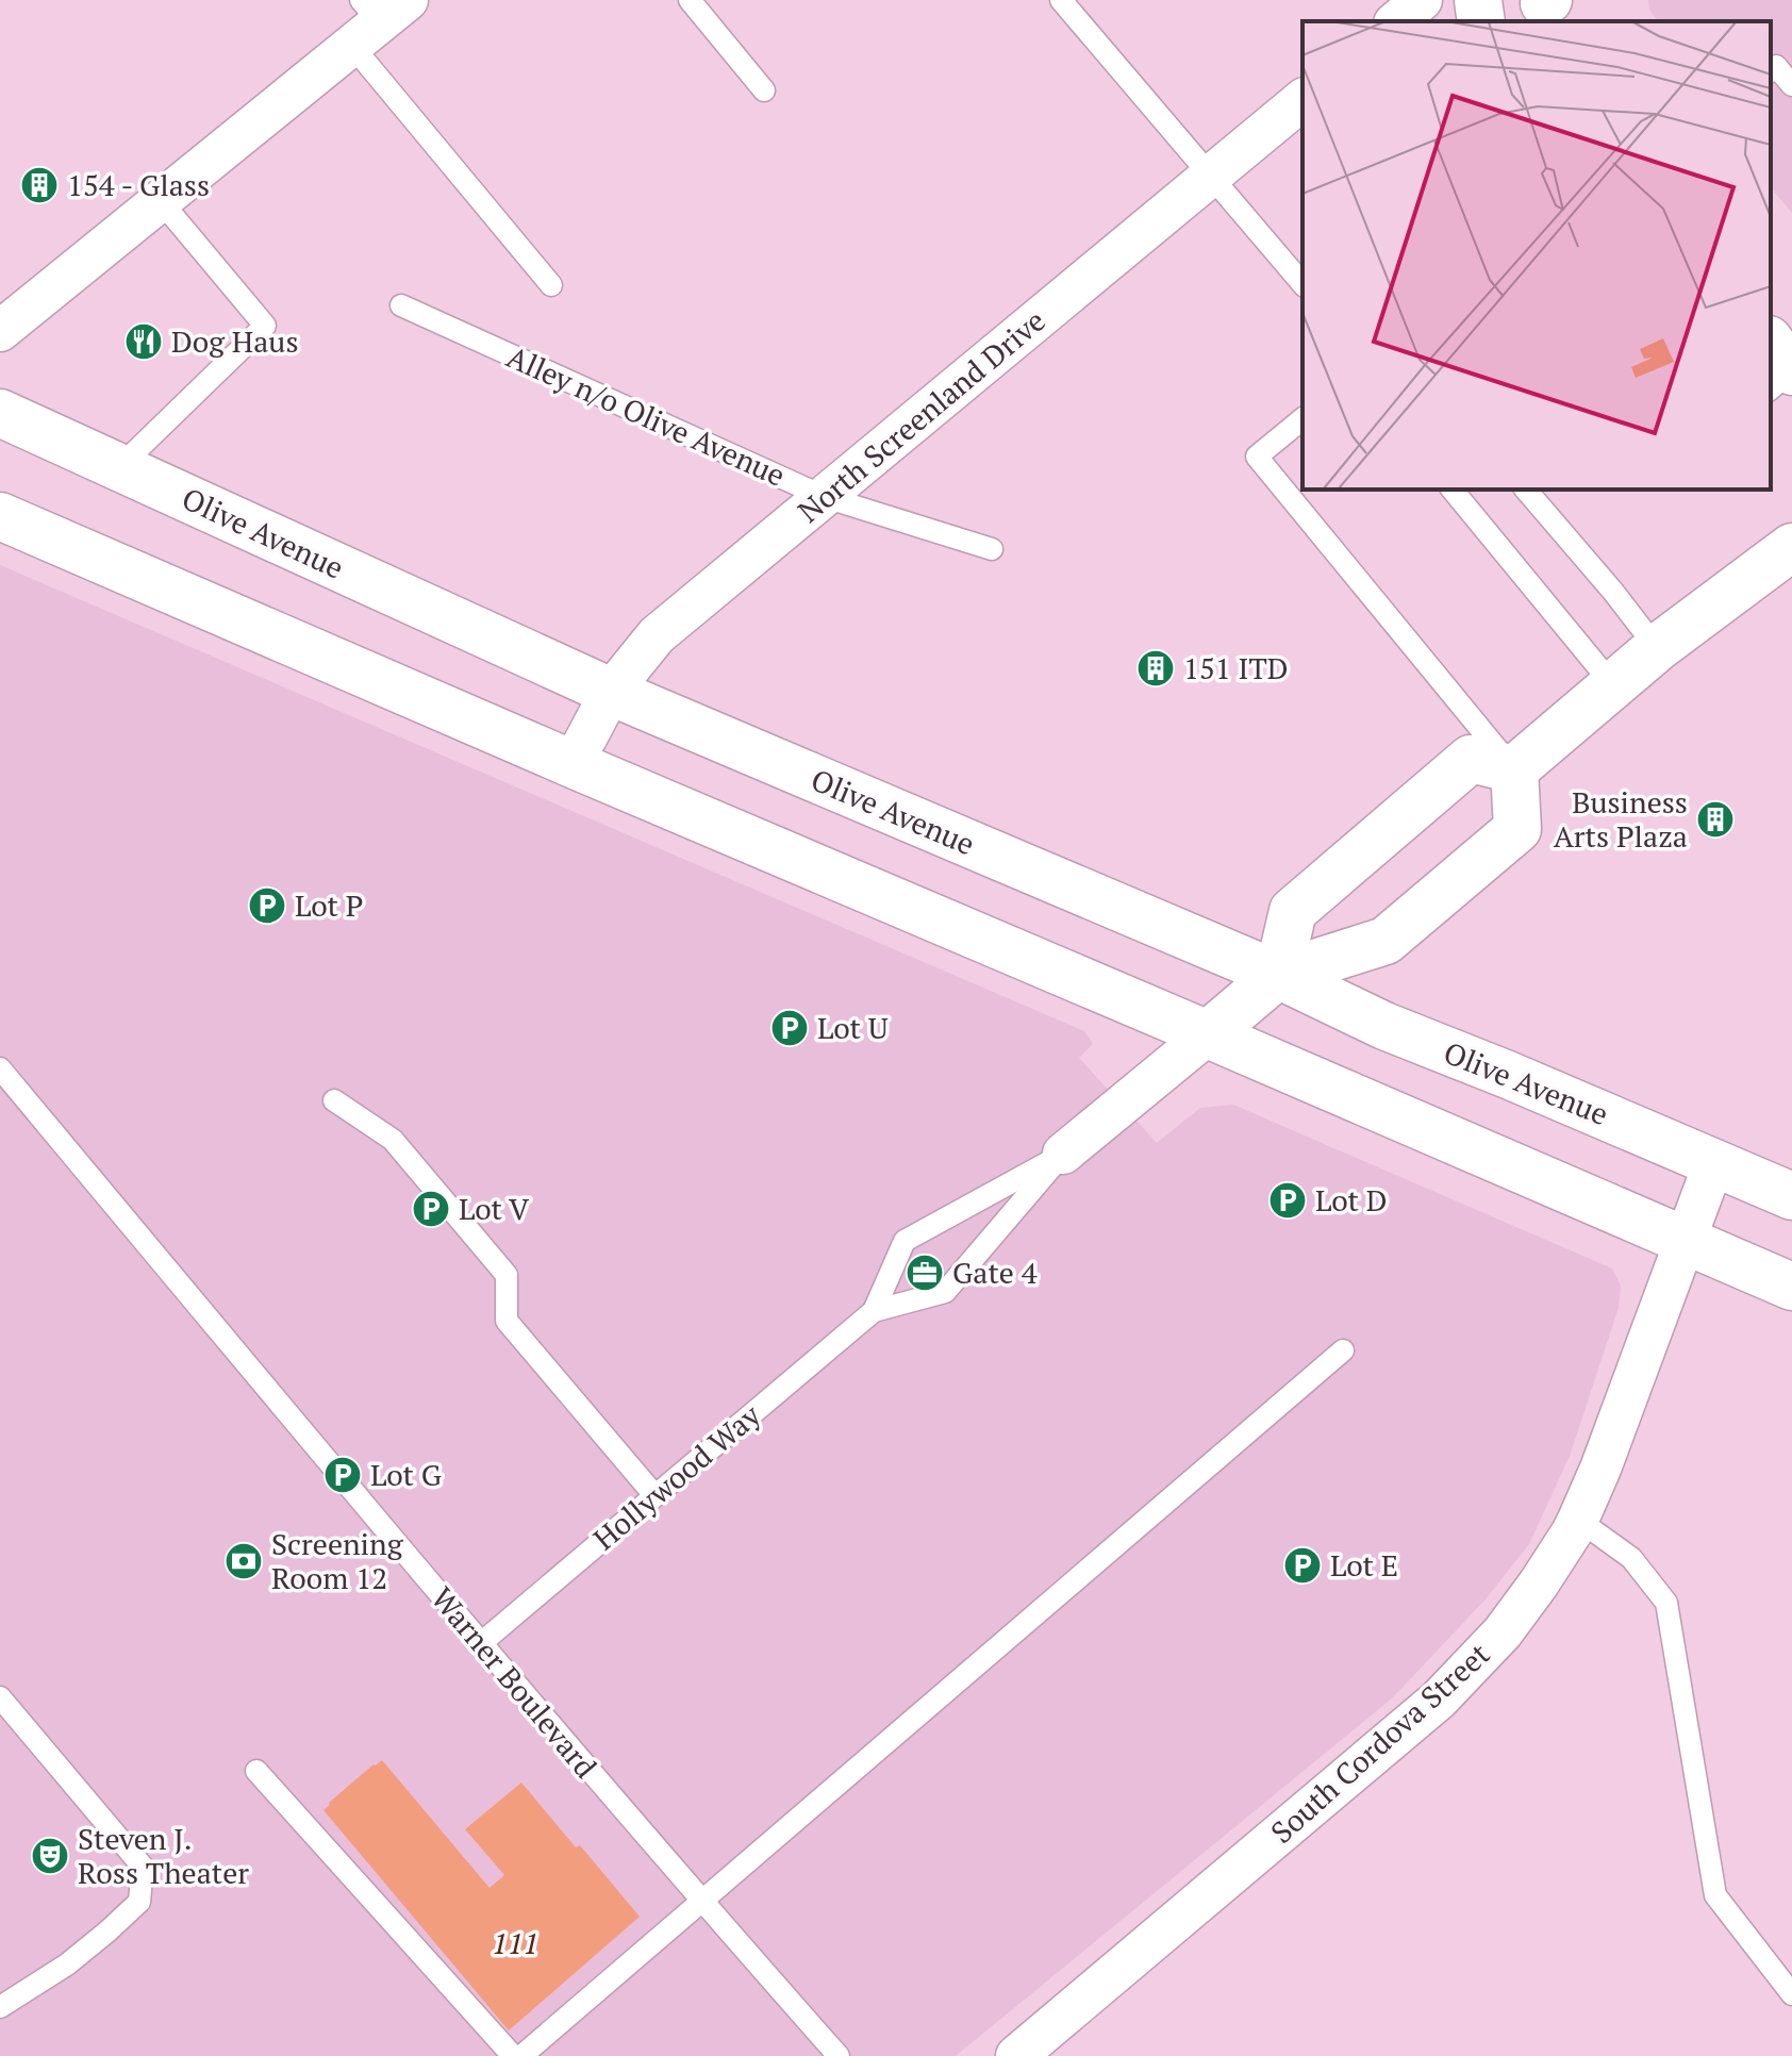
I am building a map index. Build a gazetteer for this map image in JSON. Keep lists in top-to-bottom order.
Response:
{
  "streets": {
    "main road": ["Olive Avenue"],
    "street": ["North Screenland Drive", "Hollywood Way", "South Cordova Street"],
    "lane": ["Alley n/o Olive Avenue", "Warner Boulevard"]
  },
  "crossings": [
    ["Alley n/o Olive Avenue", "North Screenland Drive"],
    ["North Screenland Drive", "Olive Avenue"],
    ["Olive Avenue", "South Cordova Street"],
    ["Hollywood Way", "Warner Boulevard"]
  ],
  "parks": ["111"],
  "places": {
    "building": ["154 - Glass", "151 ITD", "Business Arts Plaza"],
    "restaurant": ["Dog Haus"],
    "parking": [
      "Lot P",
      "Lot U",
      "Lot D",
      "Lot V",
      "Lot G",
      "Lot E"
    ],
    "office": ["Gate 4"],
    "bank": ["Screening Room 12"],
    "theatre": ["Steven J. Ross Theater"]
  }
}
